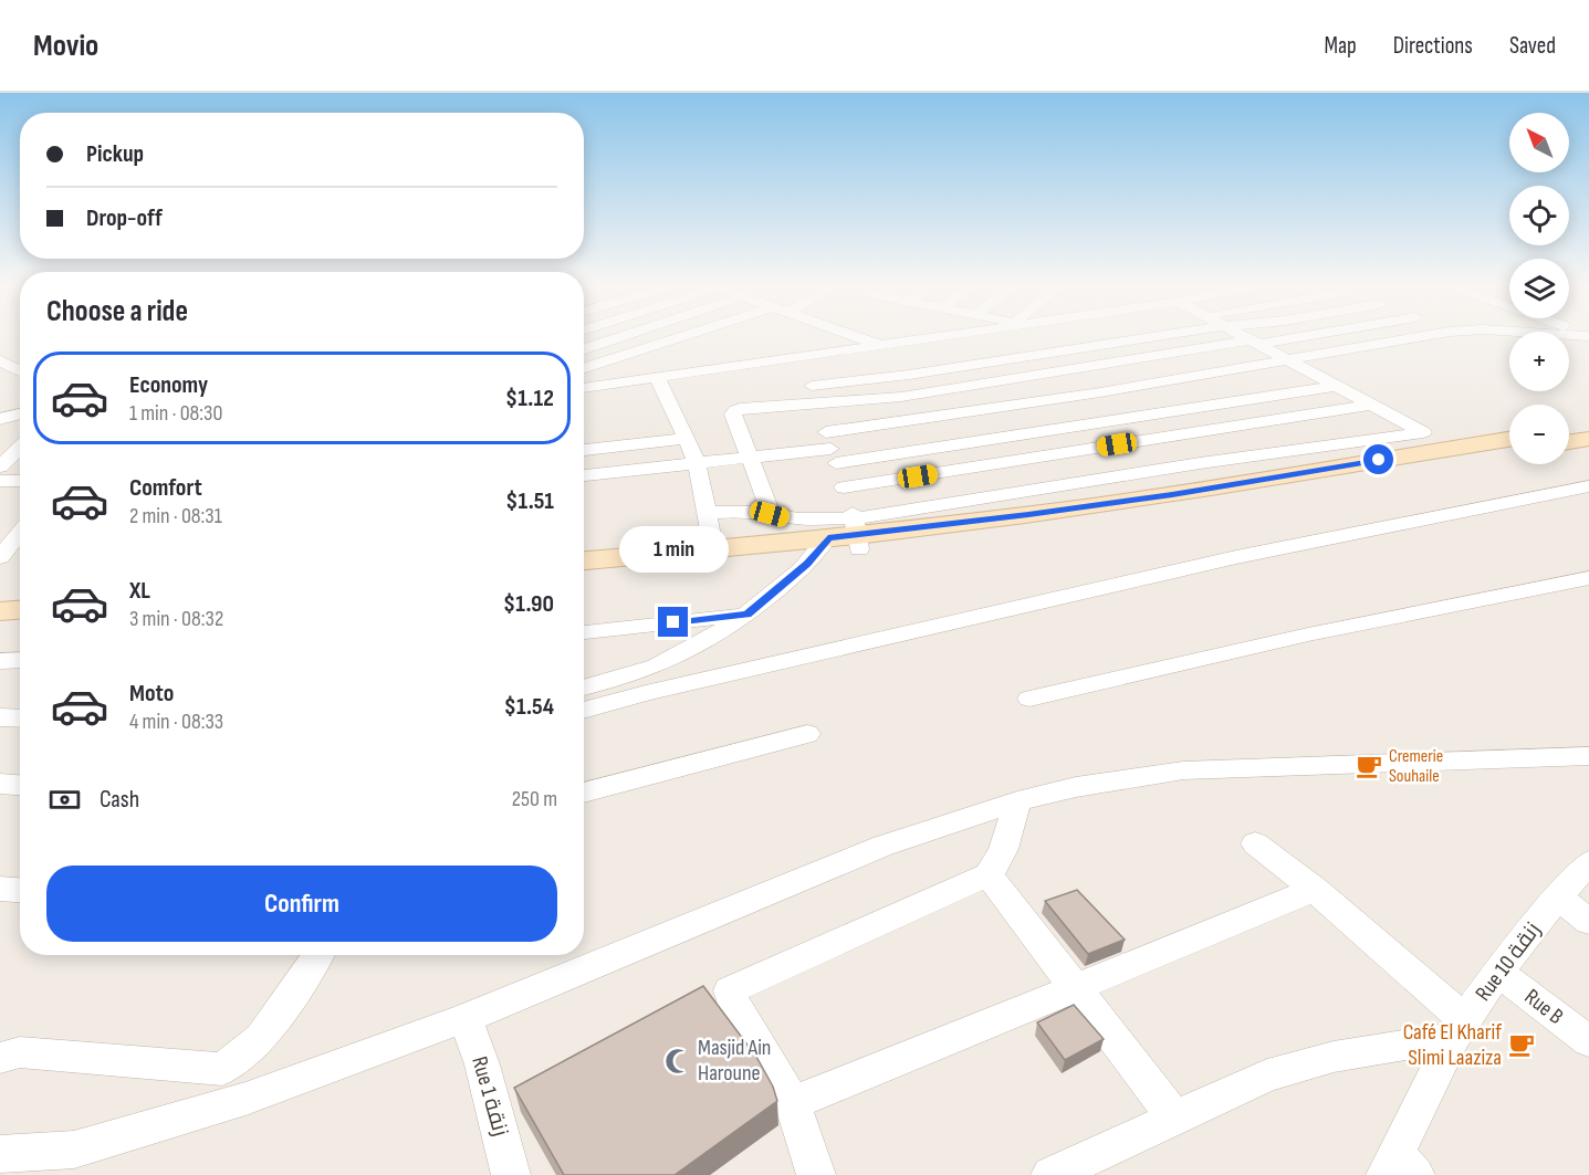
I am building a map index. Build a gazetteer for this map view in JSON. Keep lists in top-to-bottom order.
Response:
{
  "streets": {
    "street": ["Rue 10 زنقة", "Rue B", "Rue 1 زنقة"]
  },
  "crossings": [
    ["Rue 10 زنقة", "Rue B"]
  ],
  "places": {
    "cafe": ["Cremerie Souhaile", "Café El Kharif Slimi Laaziza"],
    "mosque": ["Masjid Ain Haroune"]
  },
  "north": "top left",
  "page": {
    "header": "Movio",
    "nav": ["Map", "Directions", "Saved"],
    "map_buttons": ["+", "−"],
    "banner": ["Pickup", "Drop-off"],
    "heading": "Choose a ride",
    "list": [
      {
        "name": "Economy",
        "note": "1 min · 08:30",
        "value": "$1.12"
      },
      {
        "name": "Comfort",
        "note": "2 min · 08:31",
        "value": "$1.51"
      },
      {
        "name": "XL",
        "note": "3 min · 08:32",
        "value": "$1.90"
      },
      {
        "name": "Moto",
        "note": "4 min · 08:33",
        "value": "$1.54"
      }
    ],
    "bubble": "1 min",
    "pay": ["Cash", "250 m"],
    "buttons": "Confirm"
  }
}
